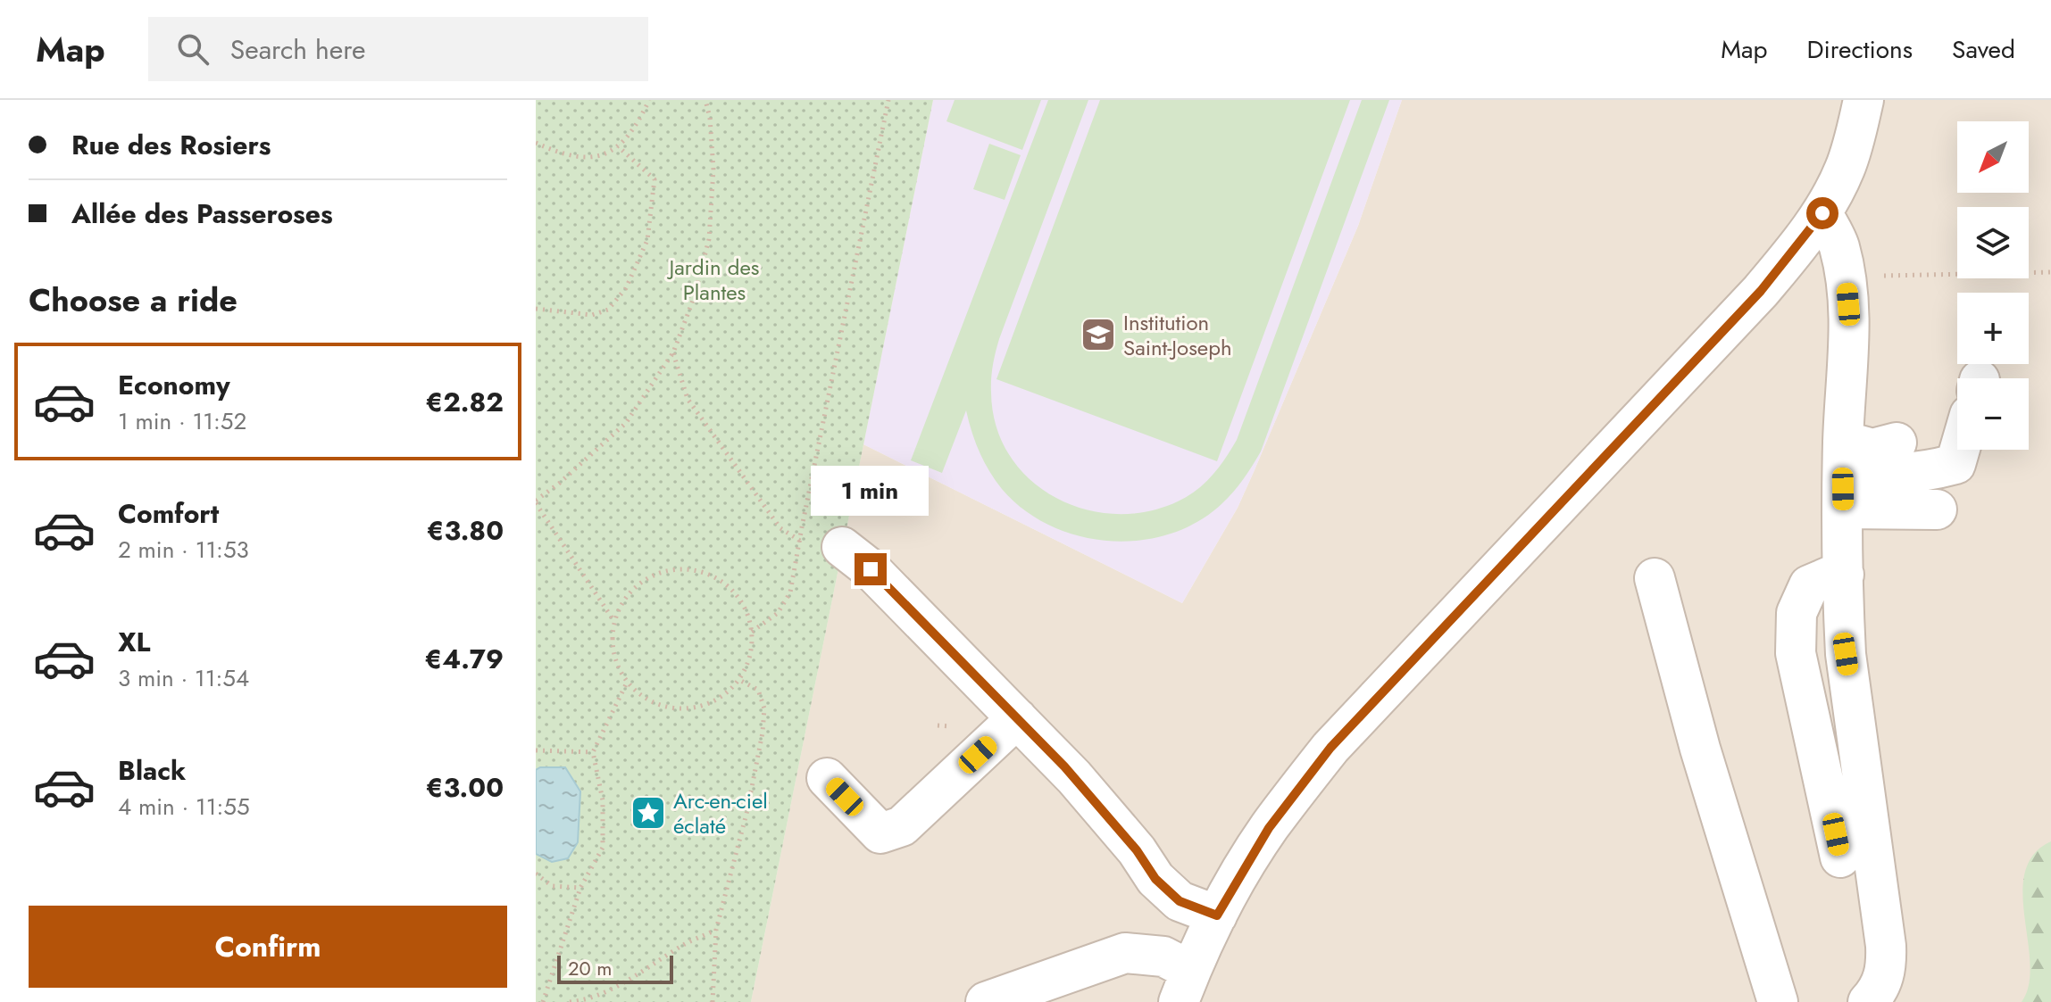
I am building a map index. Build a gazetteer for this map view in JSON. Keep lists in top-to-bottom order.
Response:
{
  "parks": ["Jardin des Plantes"],
  "places": {
    "school or university": ["Institution Saint-Joseph"],
    "place": ["Arc-en-ciel éclaté"]
  },
  "scale_bar": "20 m",
  "north": "bottom left",
  "page": {
    "header": "Map",
    "search": "Search here",
    "nav": ["Map", "Directions", "Saved"],
    "banner": ["Rue des Rosiers", "Allée des Passeroses"],
    "map_buttons": ["+", "−"],
    "heading": "Choose a ride",
    "list": [
      {
        "name": "Economy",
        "note": "1 min · 11:52",
        "value": "€2.82"
      },
      {
        "name": "Comfort",
        "note": "2 min · 11:53",
        "value": "€3.80"
      },
      {
        "name": "XL",
        "note": "3 min · 11:54",
        "value": "€4.79"
      },
      {
        "name": "Black",
        "note": "4 min · 11:55",
        "value": "€3.00"
      }
    ],
    "bubble": "1 min",
    "buttons": "Confirm",
    "scale": "20 m"
  }
}
